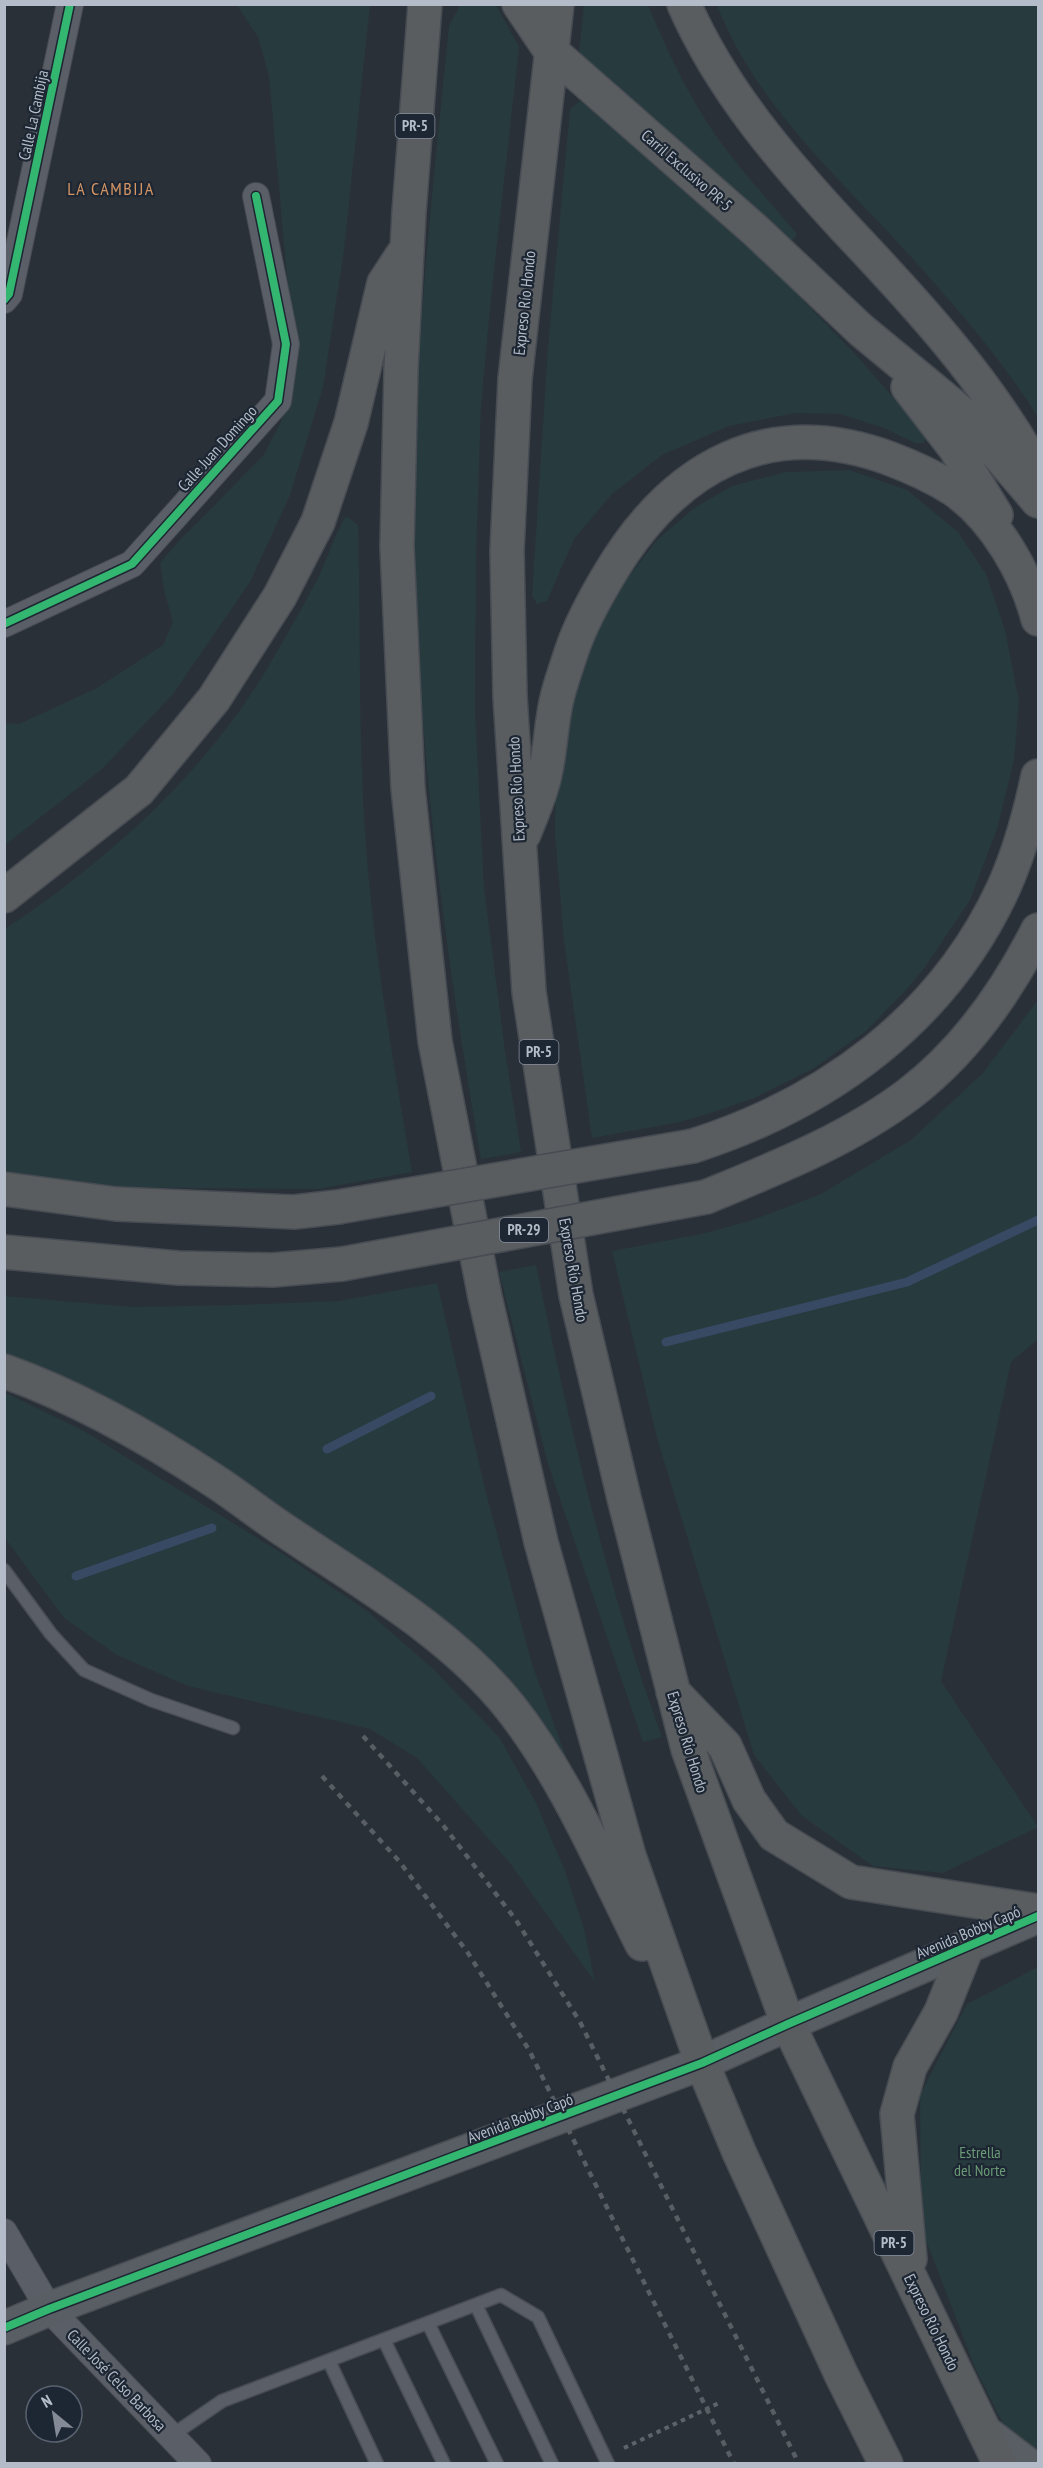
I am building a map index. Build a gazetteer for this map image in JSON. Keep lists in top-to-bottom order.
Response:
{
  "streets": {
    "highway": [
      "PR-5",
      "Carril Exclusivo PR-5",
      "Expreso Río Hondo",
      "PR-29"
    ],
    "street": [
      "Calle La Cambija",
      "Calle Juan Domingo",
      "Avenida Bobby Capó",
      "Calle José Celso Barbosa"
    ]
  },
  "crossings": [
    ["PR-5", "Avenida Bobby Capó"],
    ["Carril Exclusivo PR-5", "Expreso Río Hondo"],
    ["Expreso Río Hondo", "Avenida Bobby Capó"],
    ["Avenida Bobby Capó", "Calle José Celso Barbosa"]
  ],
  "districts": ["LA CAMBIJA"],
  "parks": ["Estrella del Norte"],
  "north": "top left"
}
